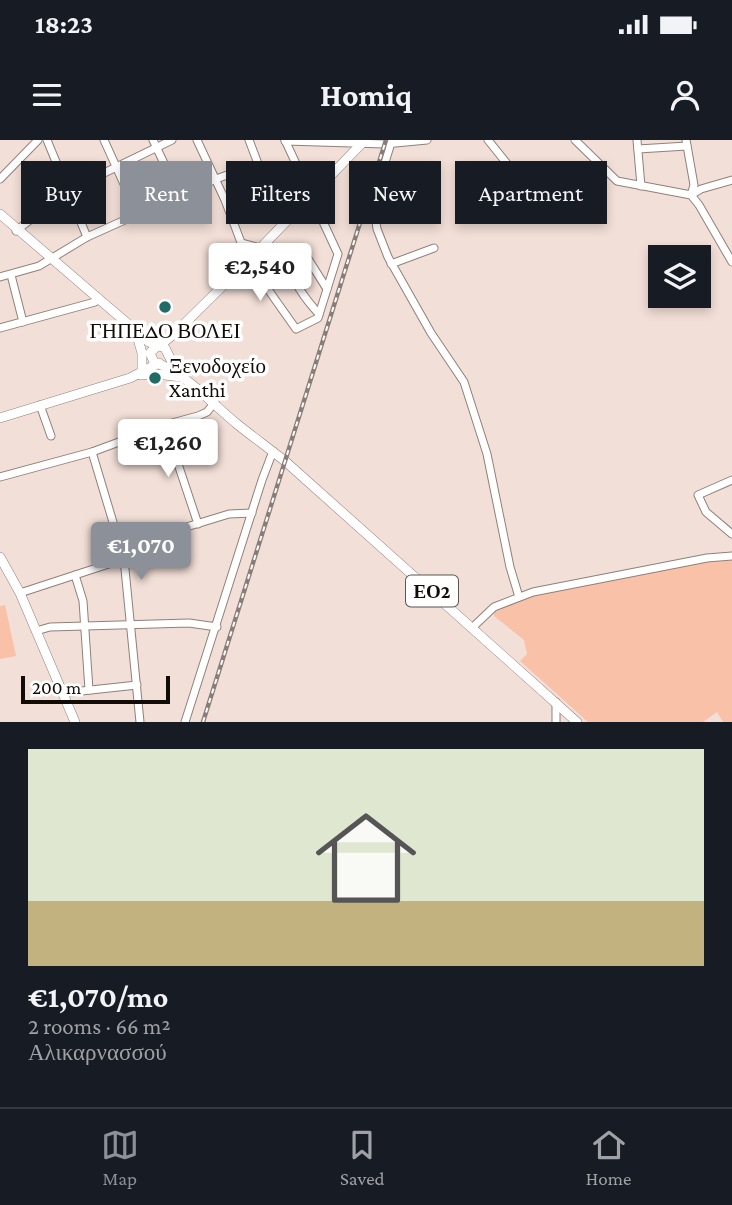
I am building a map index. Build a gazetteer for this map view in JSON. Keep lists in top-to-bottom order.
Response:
{
  "streets": {
    "main road": ["ΕΟ2"]
  },
  "places": ["ΓΗΠΕΔΟ ΒΟΛΕΙ", "Ξενοδοχείο Xanthi"],
  "scale_bar": "200 m",
  "page": {
    "status": "18:23",
    "header": "Homiq",
    "chip": [
      "Buy",
      "Rent",
      "Filters",
      "New",
      "Apartment"
    ],
    "price": ["€2,540", "€1,260", "€1,070"],
    "scale": "200 m",
    "list": [
      {
        "name": "€1,070/mo",
        "note": "2 rooms · 66 m² · Αλικαρνασσού"
      }
    ],
    "tabs": ["Map", "Saved", "Home"]
  }
}
